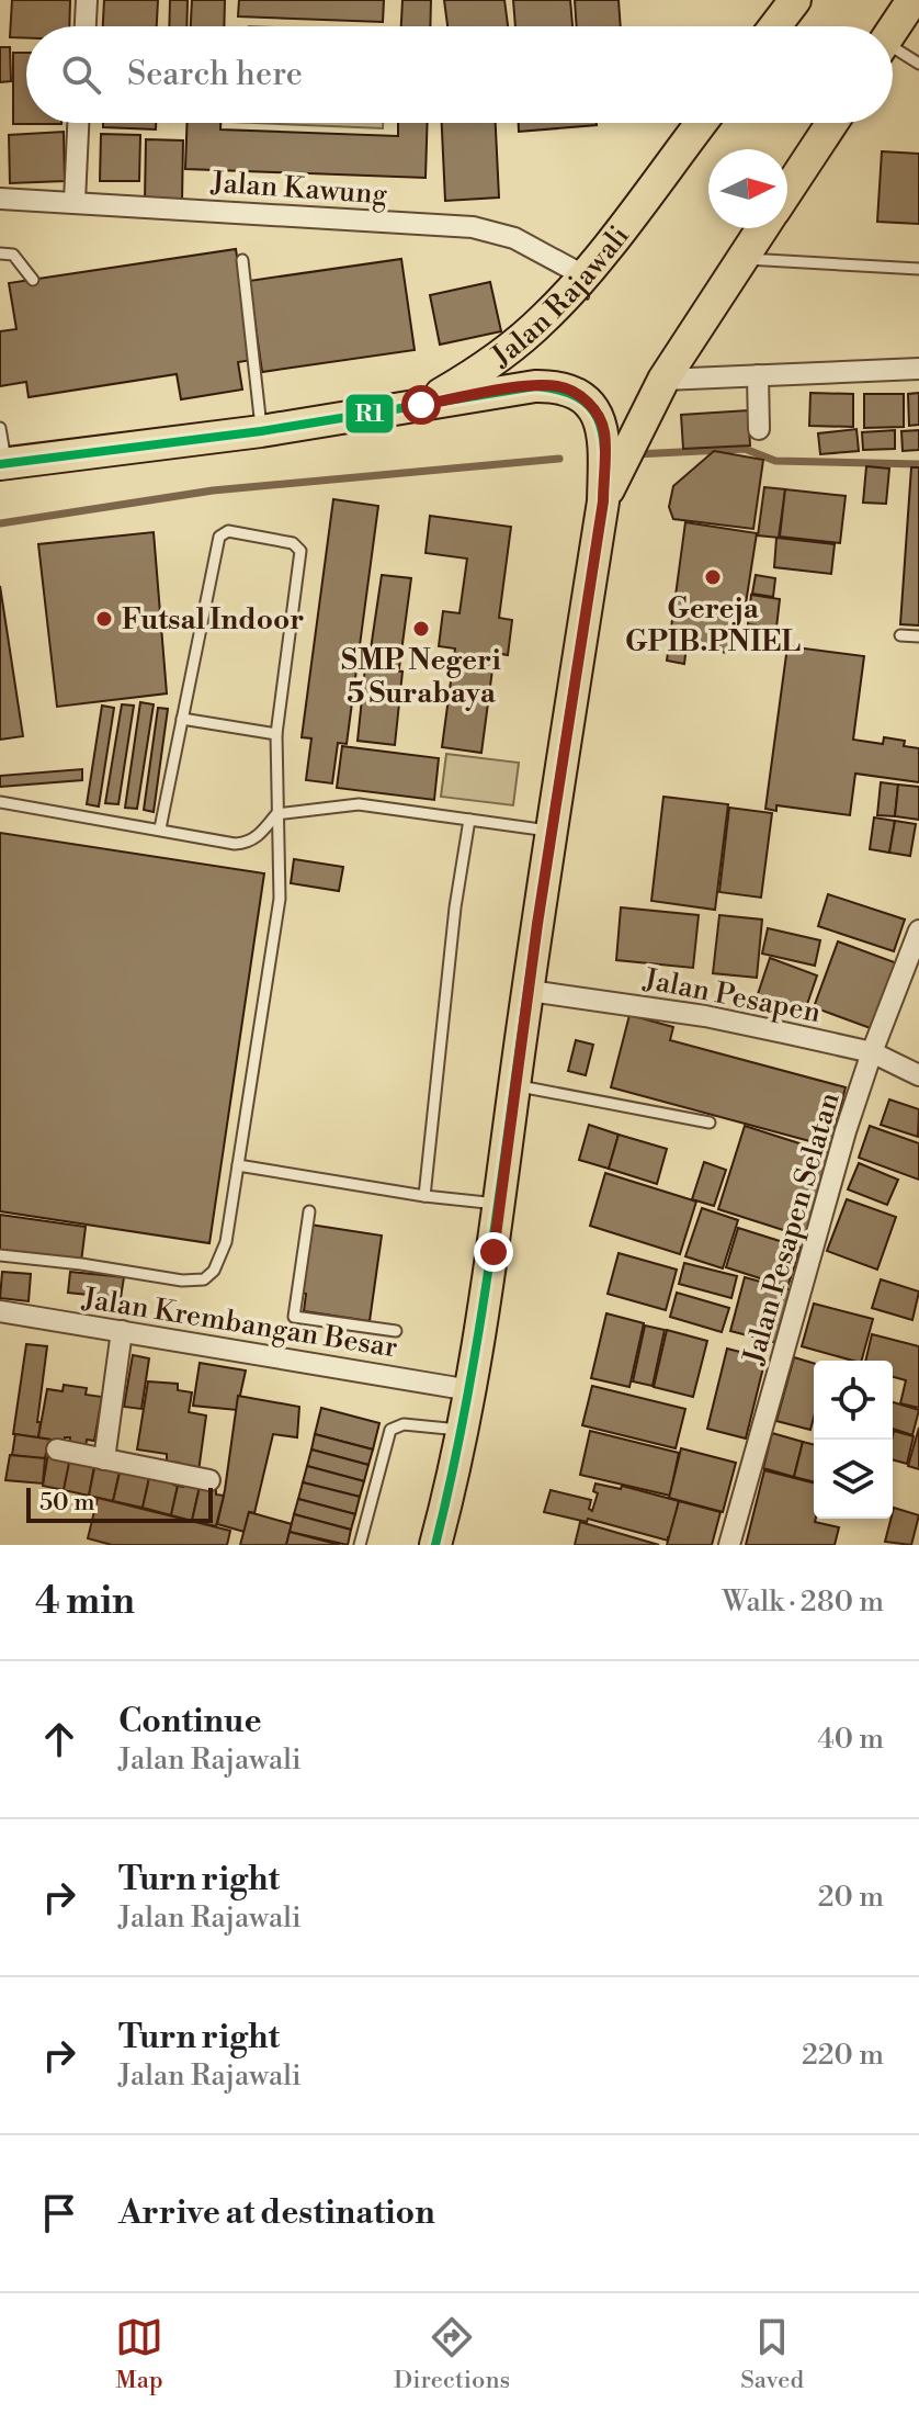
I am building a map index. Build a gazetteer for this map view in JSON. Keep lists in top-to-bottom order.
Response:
{
  "streets": {
    "main road": ["Jalan Rajawali"],
    "street": [
      "Jalan Kawung",
      "Jalan Pesapen",
      "Jalan Pesapen Selatan",
      "Jalan Krembangan Besar"
    ]
  },
  "crossings": [
    ["Jalan Kawung", "Jalan Rajawali"],
    ["Jalan Rajawali", "Jalan Pesapen"],
    ["Jalan Rajawali", "Jalan Krembangan Besar"],
    ["Jalan Pesapen", "Jalan Pesapen Selatan"]
  ],
  "places": ["Gereja GPIB.PNIEL", "Futsal Indoor", "SMP Negeri 5 Surabaya"],
  "lines": ["transit line R1"],
  "scale_bar": "50 m",
  "north": "right",
  "page": {
    "search": "Search here",
    "scale": "50 m",
    "heading": ["4 min", "Walk · 280 m"],
    "list": [
      ["Continue", "Jalan Rajawali", "40 m"],
      ["Turn right", "Jalan Rajawali", "20 m"],
      ["Turn right", "Jalan Rajawali", "220 m"],
      "Arrive at destination"
    ],
    "nav": ["Map", "Directions", "Saved"]
  }
}
